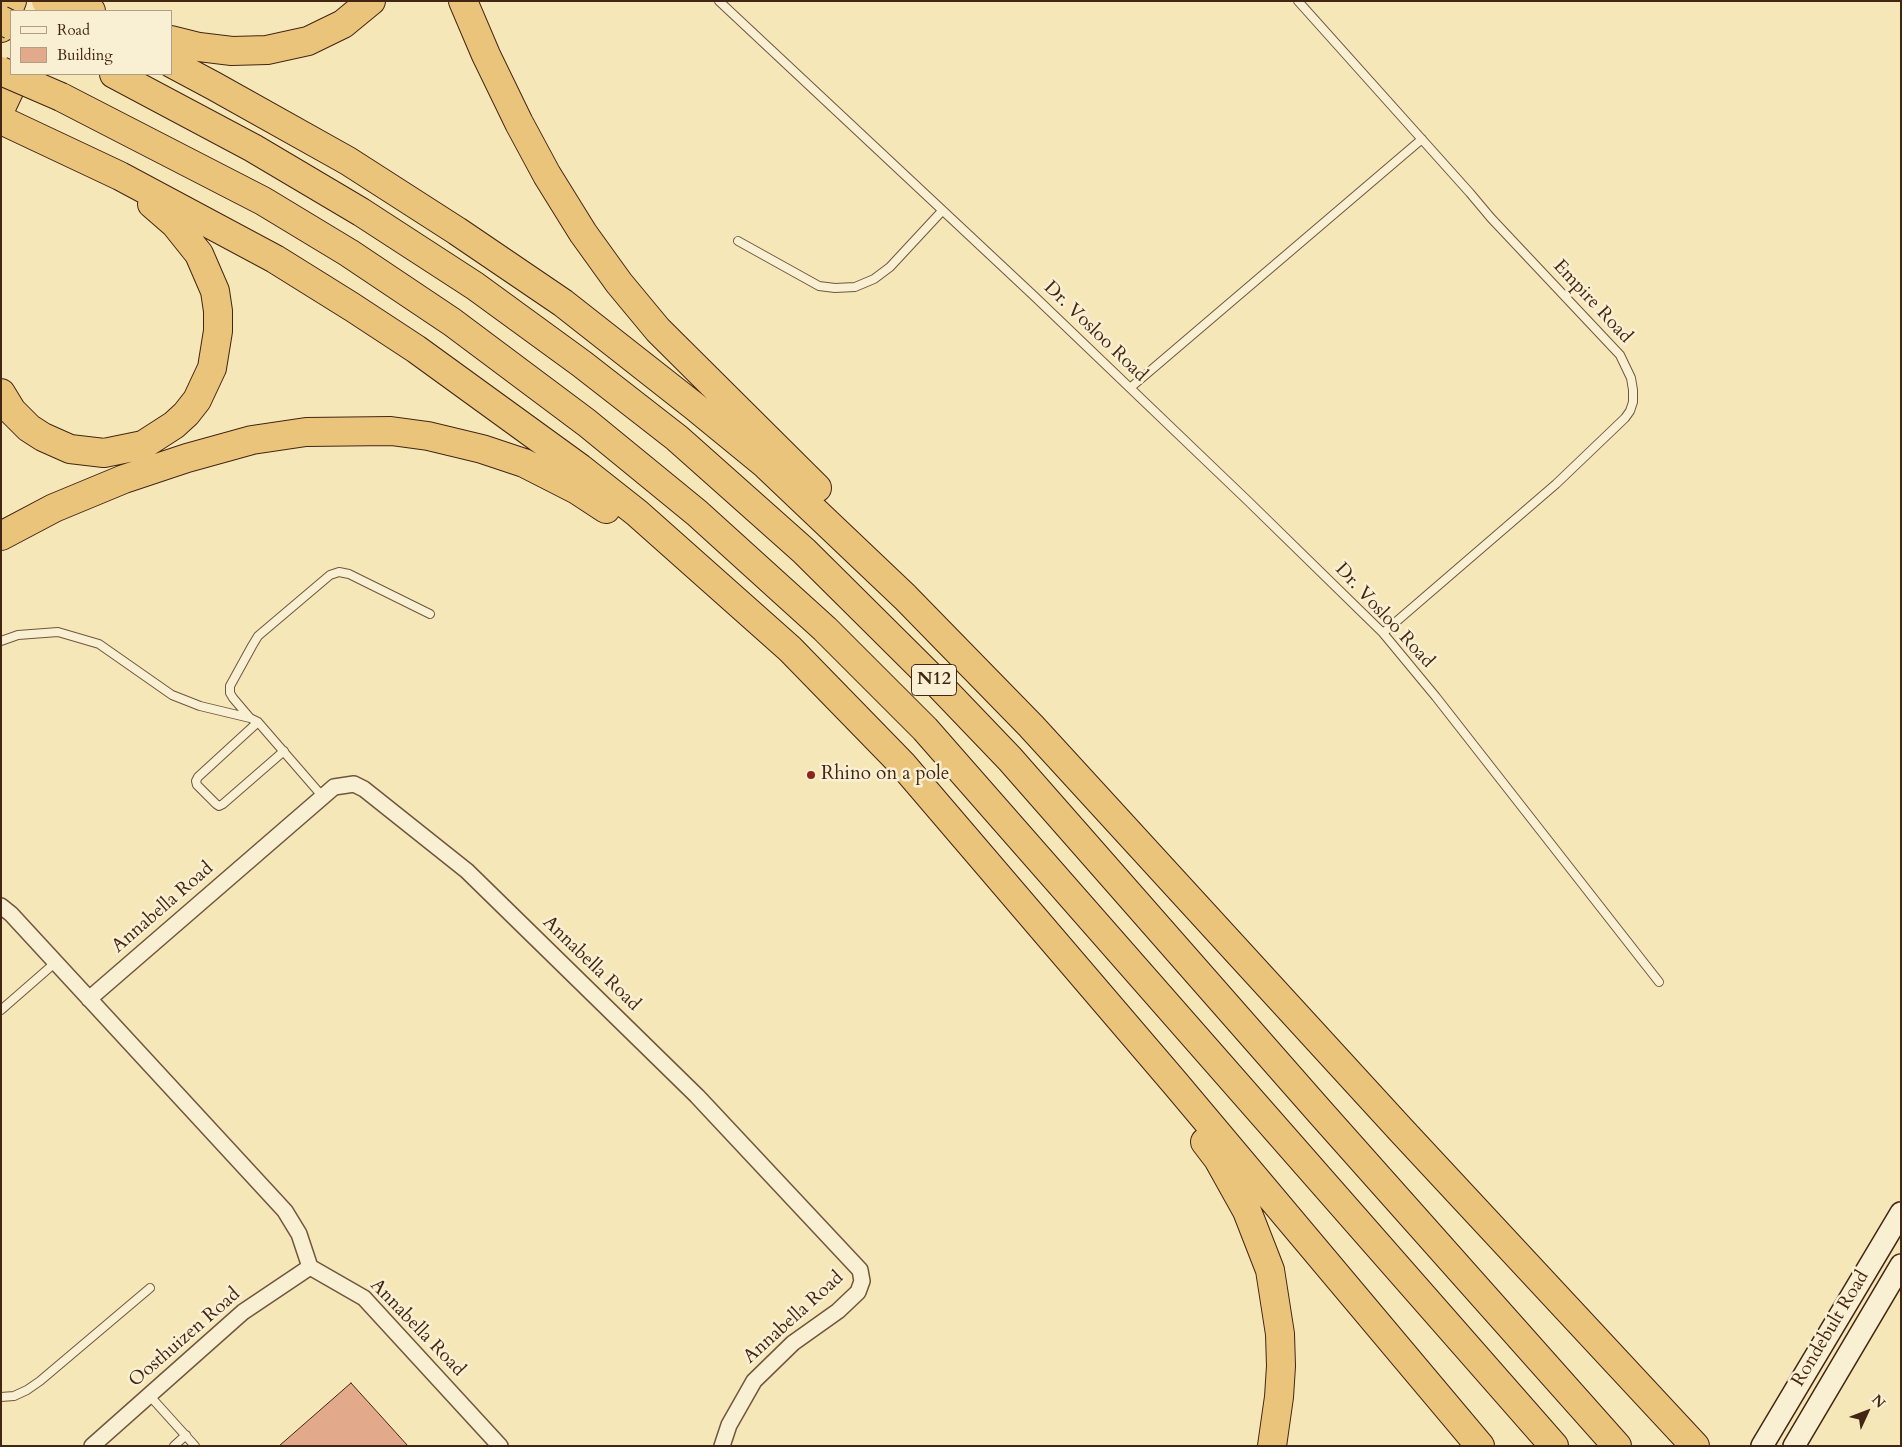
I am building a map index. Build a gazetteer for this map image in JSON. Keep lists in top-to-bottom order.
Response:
{
  "streets": {
    "highway": ["N12"],
    "main road": ["Rondebult Road"],
    "street": ["Annabella Road", "Oosthuizen Road"],
    "lane": ["Empire Road", "Dr. Vosloo Road"]
  },
  "crossings": [
    ["Empire Road", "Dr. Vosloo Road"],
    ["Annabella Road", "Oosthuizen Road"]
  ],
  "places": ["Rhino on a pole"],
  "legend": ["Road", "Building"],
  "north": "top right"
}
